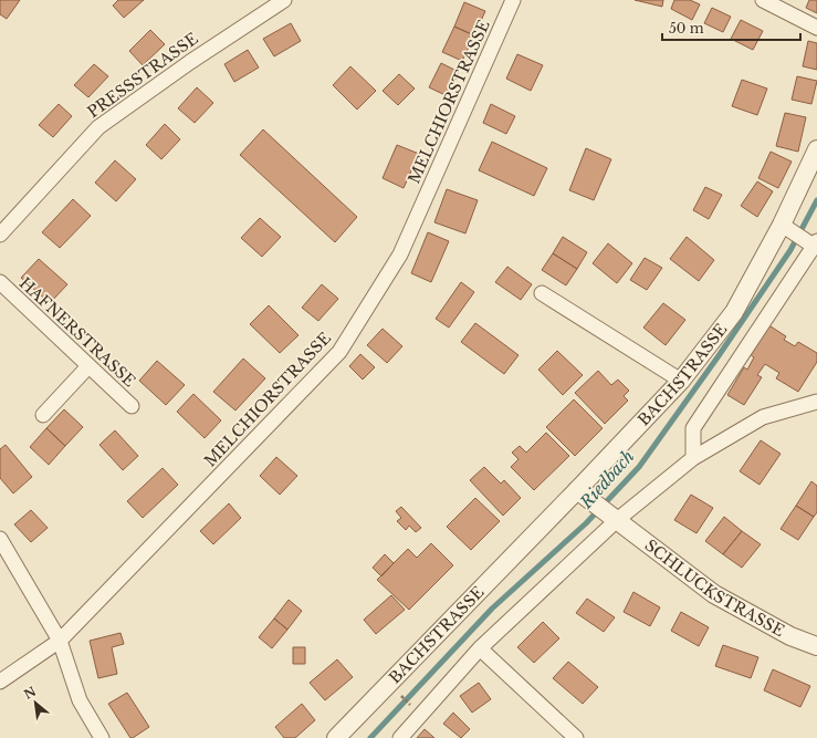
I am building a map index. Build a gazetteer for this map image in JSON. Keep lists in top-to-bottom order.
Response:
{
  "streets": {
    "street": [
      "PRESSSTRASSE",
      "MELCHIORSTRASSE",
      "HAFNERSTRASSE",
      "BACHSTRASSE",
      "SCHLUCKSTRASSE"
    ]
  },
  "crossings": [
    ["BACHSTRASSE", "SCHLUCKSTRASSE"]
  ],
  "water": ["Riedbach"],
  "scale_bar": "50 m",
  "north": "top left"
}
